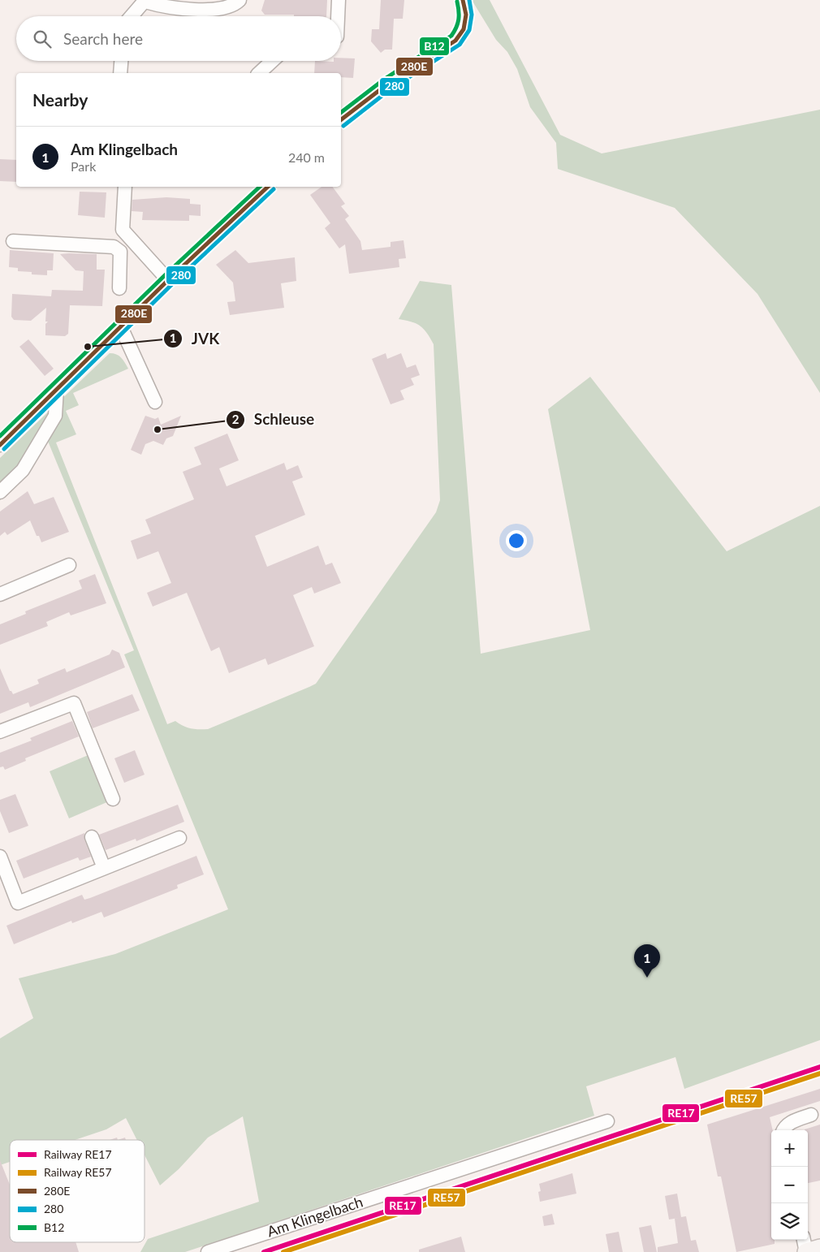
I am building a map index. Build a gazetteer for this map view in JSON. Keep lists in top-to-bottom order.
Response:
{
  "streets": {
    "street": ["Am Klingelbach"]
  },
  "places": ["JVK", "Schleuse"],
  "lines": [
    "transit line 280E",
    "transit line 280",
    "transit line B12",
    "rail line RE17",
    "rail line RE57"
  ],
  "legend": [
    "Railway RE17",
    "Railway RE57",
    "280E",
    "280",
    "B12"
  ],
  "page": {
    "search": "Search here",
    "heading": "Nearby",
    "list": [
      {
        "mark": "1",
        "name": "Am Klingelbach",
        "note": "Park",
        "value": "240 m"
      }
    ],
    "pins": "1",
    "map_buttons": ["+", "−"]
  }
}
